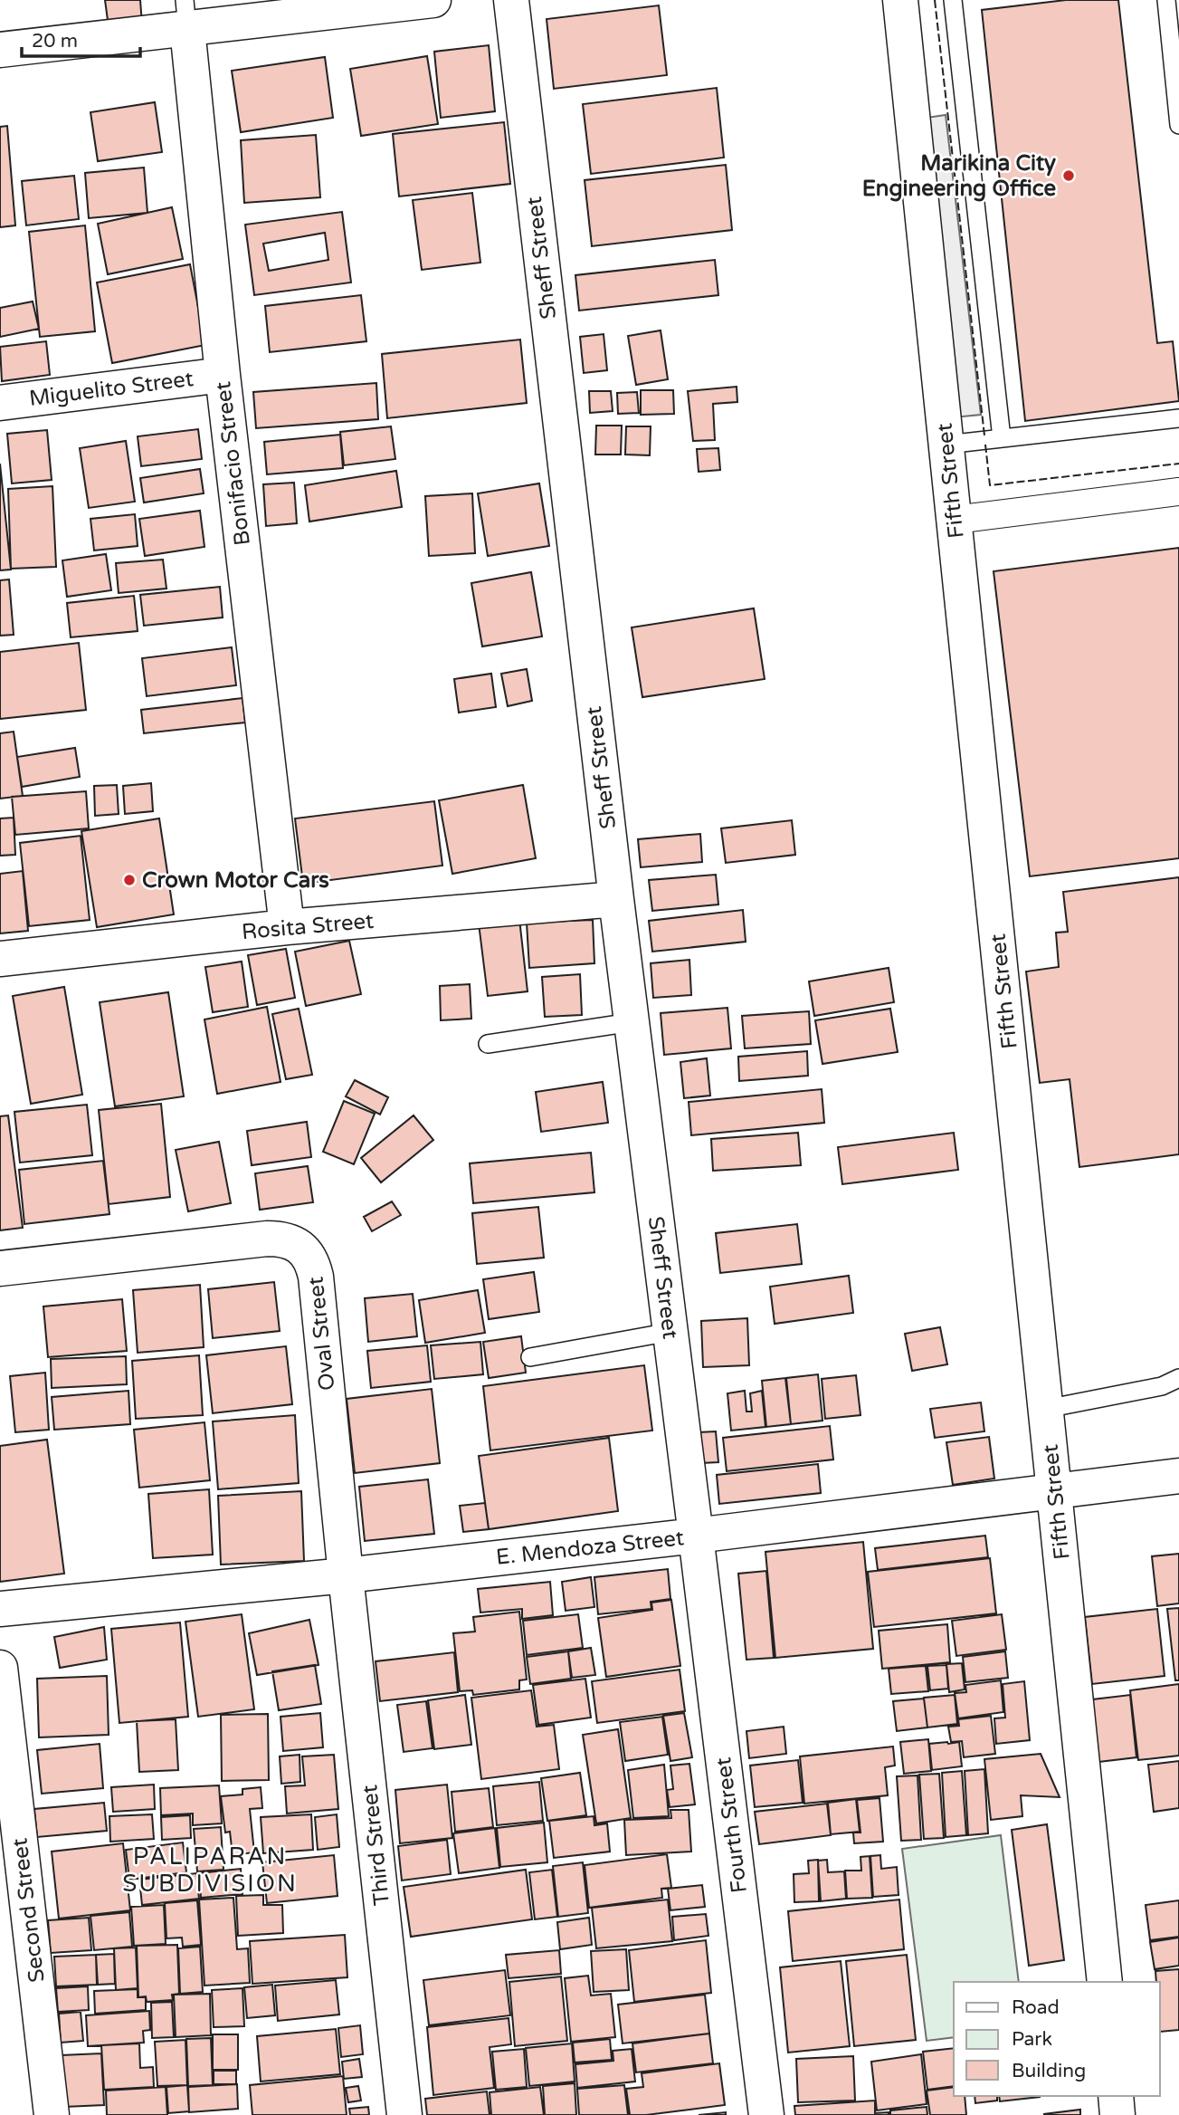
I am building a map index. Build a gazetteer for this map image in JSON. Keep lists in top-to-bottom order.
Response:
{
  "streets": {
    "street": [
      "Sheff Street",
      "Miguelito Street",
      "Bonifacio Street",
      "Fifth Street",
      "Rosita Street",
      "Oval Street",
      "E. Mendoza Street",
      "Fourth Street",
      "Third Street",
      "Second Street"
    ]
  },
  "crossings": [
    ["Sheff Street", "Rosita Street"],
    ["Sheff Street", "E. Mendoza Street"],
    ["Sheff Street", "Fourth Street"],
    ["Miguelito Street", "Bonifacio Street"],
    ["Bonifacio Street", "Rosita Street"],
    ["Fifth Street", "E. Mendoza Street"],
    ["Oval Street", "E. Mendoza Street"],
    ["Oval Street", "Third Street"],
    ["E. Mendoza Street", "Fourth Street"],
    ["E. Mendoza Street", "Third Street"]
  ],
  "districts": ["PALIPARAN SUBDIVISION"],
  "places": ["Marikina City Engineering Office", "Crown Motor Cars"],
  "legend": ["Road", "Park", "Building"],
  "scale_bar": "20 m"
}
